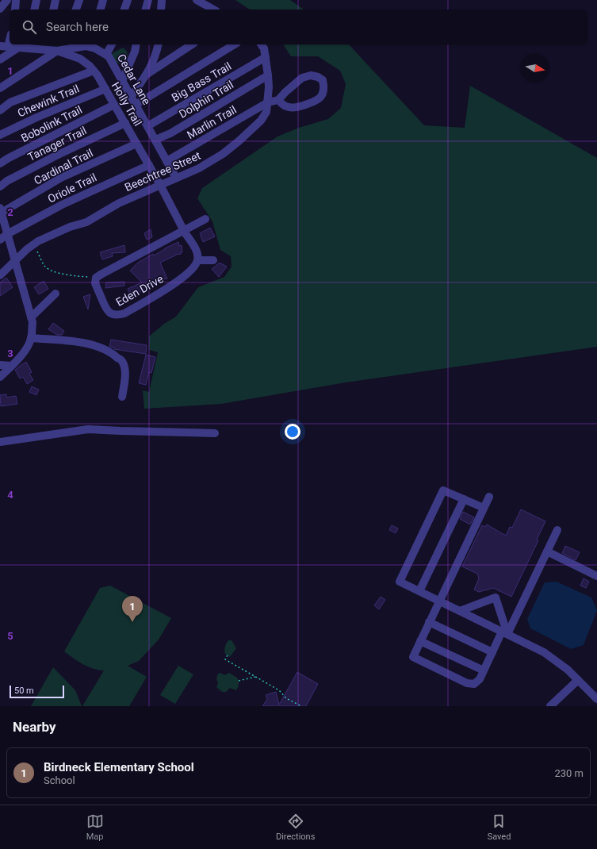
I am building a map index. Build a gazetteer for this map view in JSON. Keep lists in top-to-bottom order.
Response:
{
  "streets": {
    "street": [
      "Cedar Lane",
      "Big Bass Trail",
      "Dolphin Trail",
      "Chewink Trail",
      "Holly Trail",
      "Marlin Trail",
      "Bobolink Trail",
      "Tanager Trail",
      "Cardinal Trail",
      "Beechtree Street",
      "Oriole Trail",
      "Eden Drive"
    ]
  },
  "crossings": [
    ["Cedar Lane", "Big Bass Trail"],
    ["Cedar Lane", "Dolphin Trail"],
    ["Cedar Lane", "Holly Trail"],
    ["Cedar Lane", "Marlin Trail"],
    ["Cedar Lane", "Beechtree Street"],
    ["Big Bass Trail", "Beechtree Street"],
    ["Dolphin Trail", "Beechtree Street"],
    ["Chewink Trail", "Holly Trail"],
    ["Holly Trail", "Bobolink Trail"],
    ["Holly Trail", "Tanager Trail"],
    ["Holly Trail", "Cardinal Trail"],
    ["Holly Trail", "Beechtree Street"],
    ["Holly Trail", "Oriole Trail"],
    ["Marlin Trail", "Beechtree Street"]
  ],
  "scale_bar": "50 m",
  "north": "right",
  "page": {
    "search": "Search here",
    "pins": "1",
    "scale": "50 m",
    "heading": "Nearby",
    "list": [
      {
        "mark": "1",
        "name": "Birdneck Elementary School",
        "note": "School",
        "value": "230 m"
      }
    ],
    "nav": ["Map", "Directions", "Saved"]
  },
  "grid": {
    "rows": [
      "1",
      "2",
      "3",
      "4",
      "5"
    ]
  }
}
